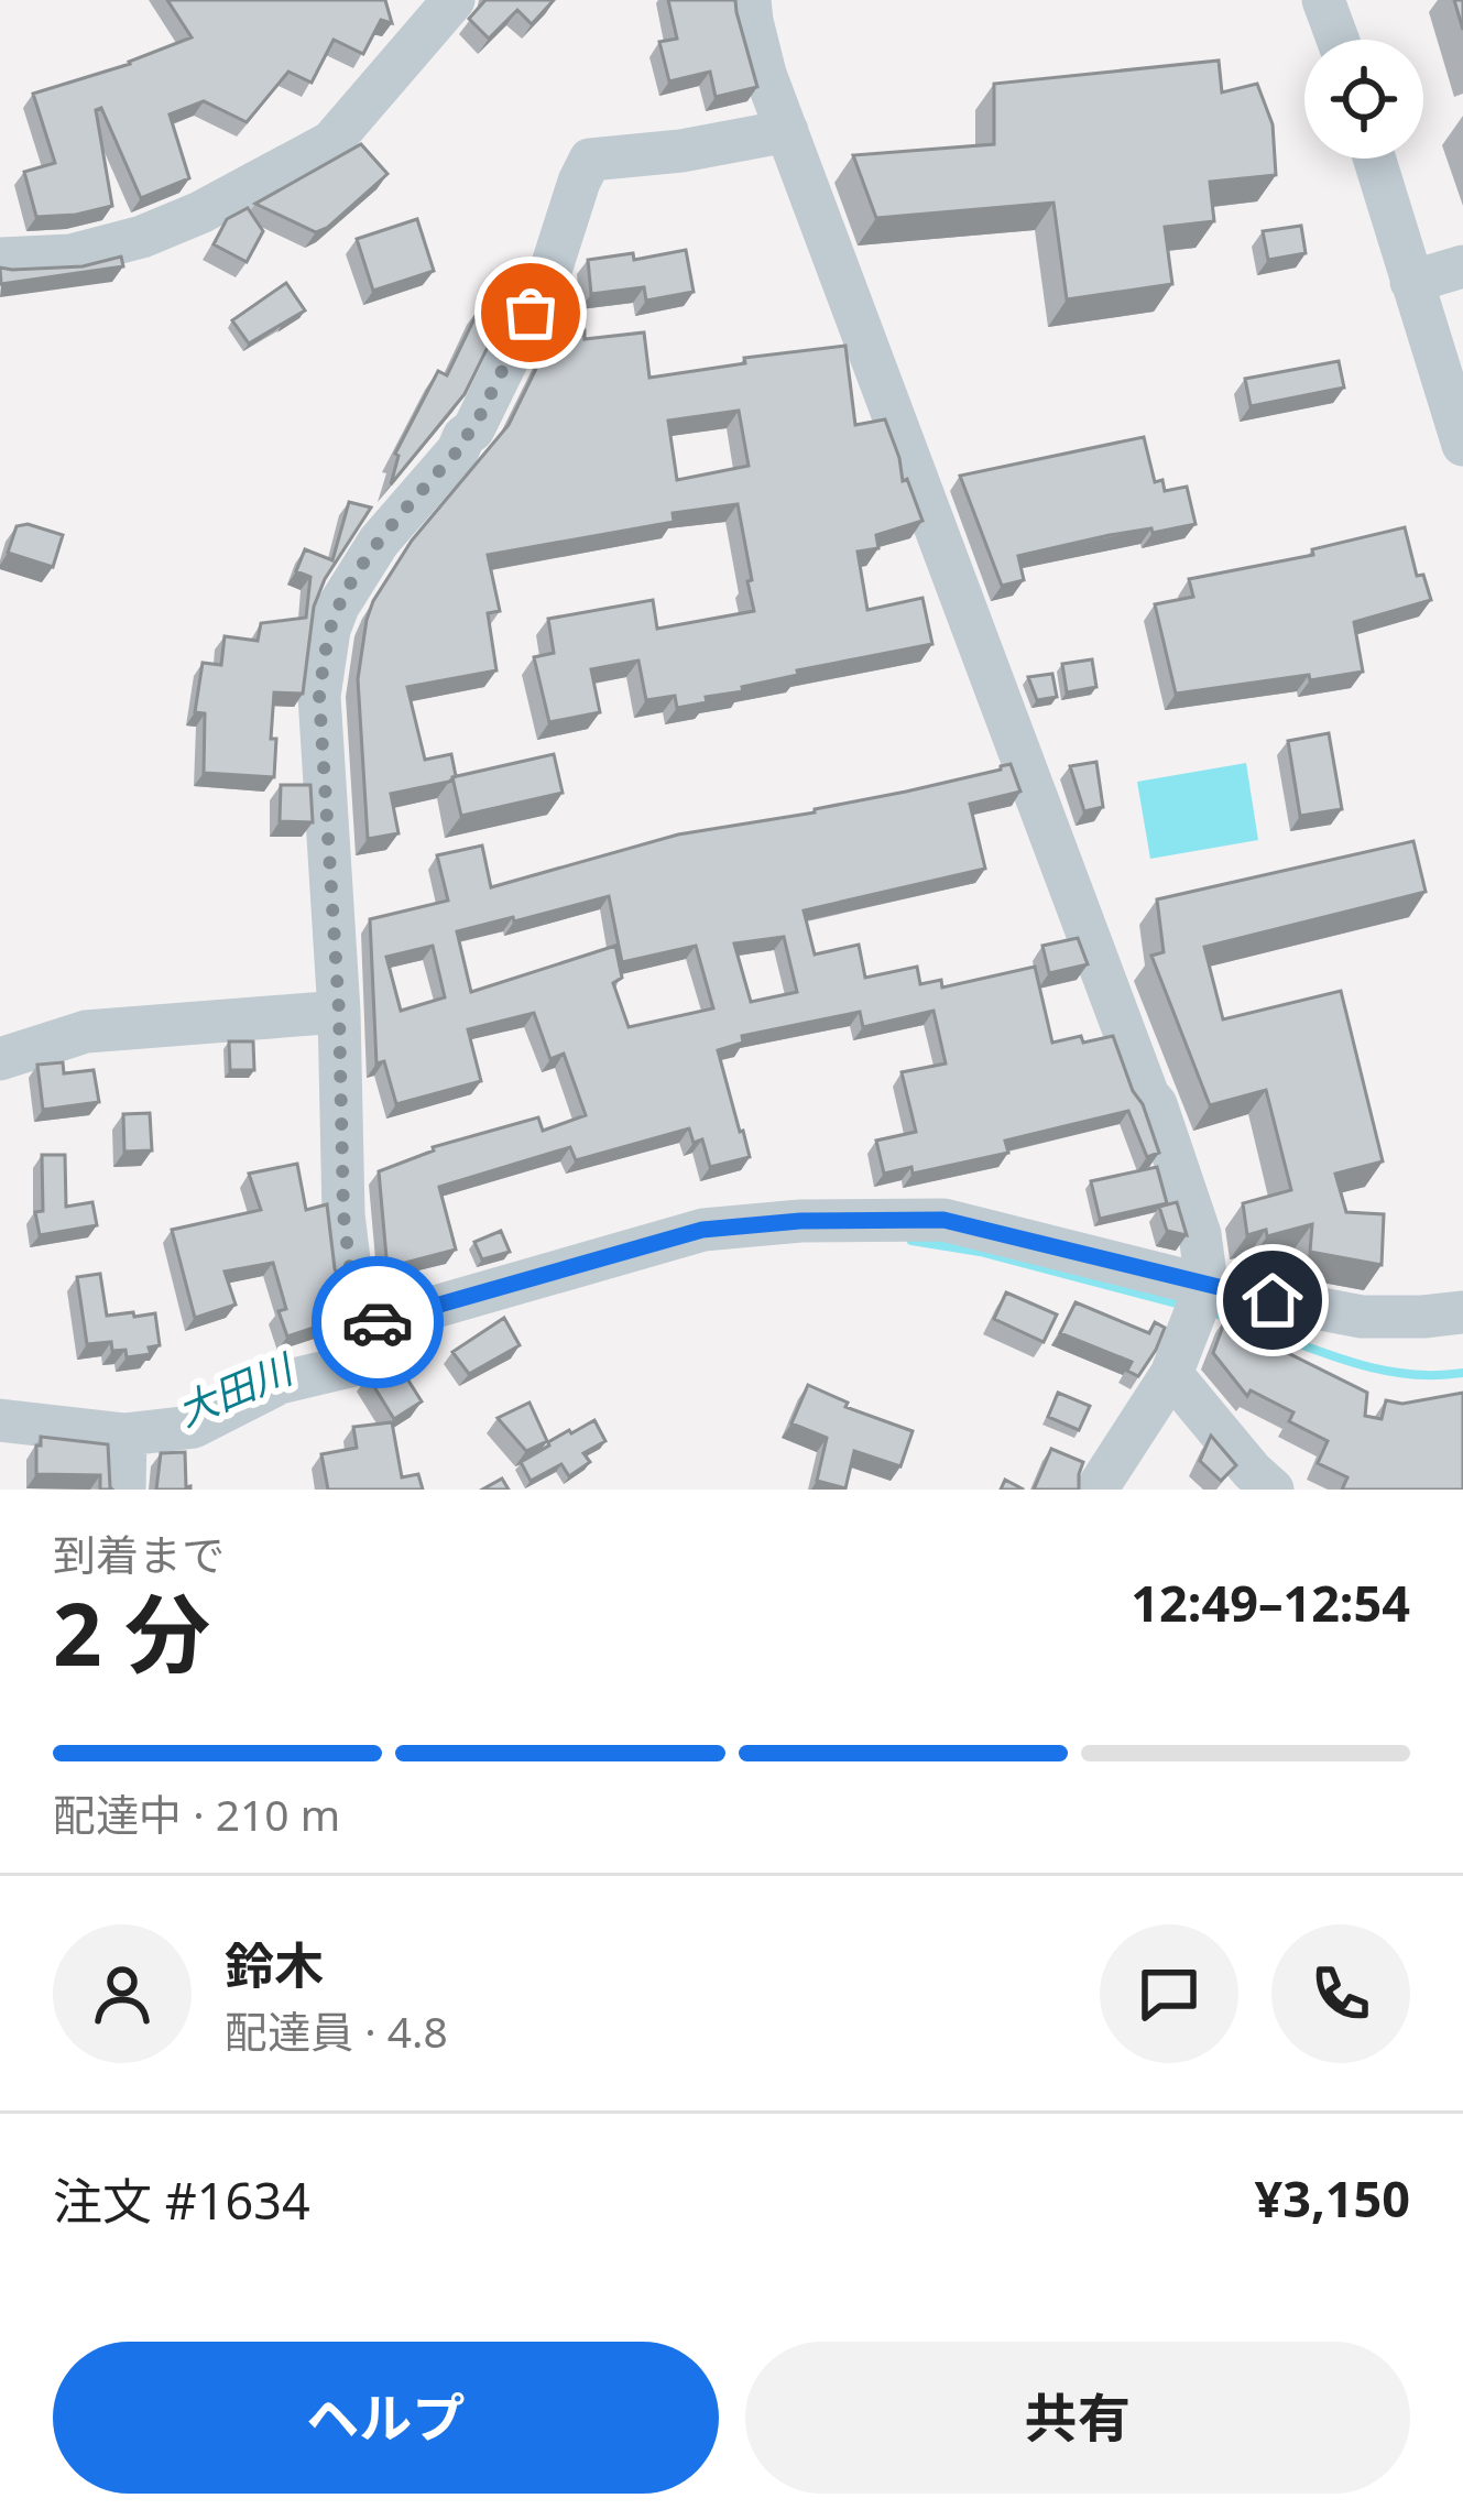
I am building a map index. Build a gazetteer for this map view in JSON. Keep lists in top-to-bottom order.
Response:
{
  "water": ["大田川"],
  "page": {
    "heading": ["2 分", "到着まで", "12:49–12:54"],
    "panel": [
      "鈴木",
      "配達員 · 4.8",
      "注文 #1634",
      "¥3,150"
    ],
    "bar": "配達中 · 210 m",
    "buttons": ["ヘルプ", "共有"]
  }
}
